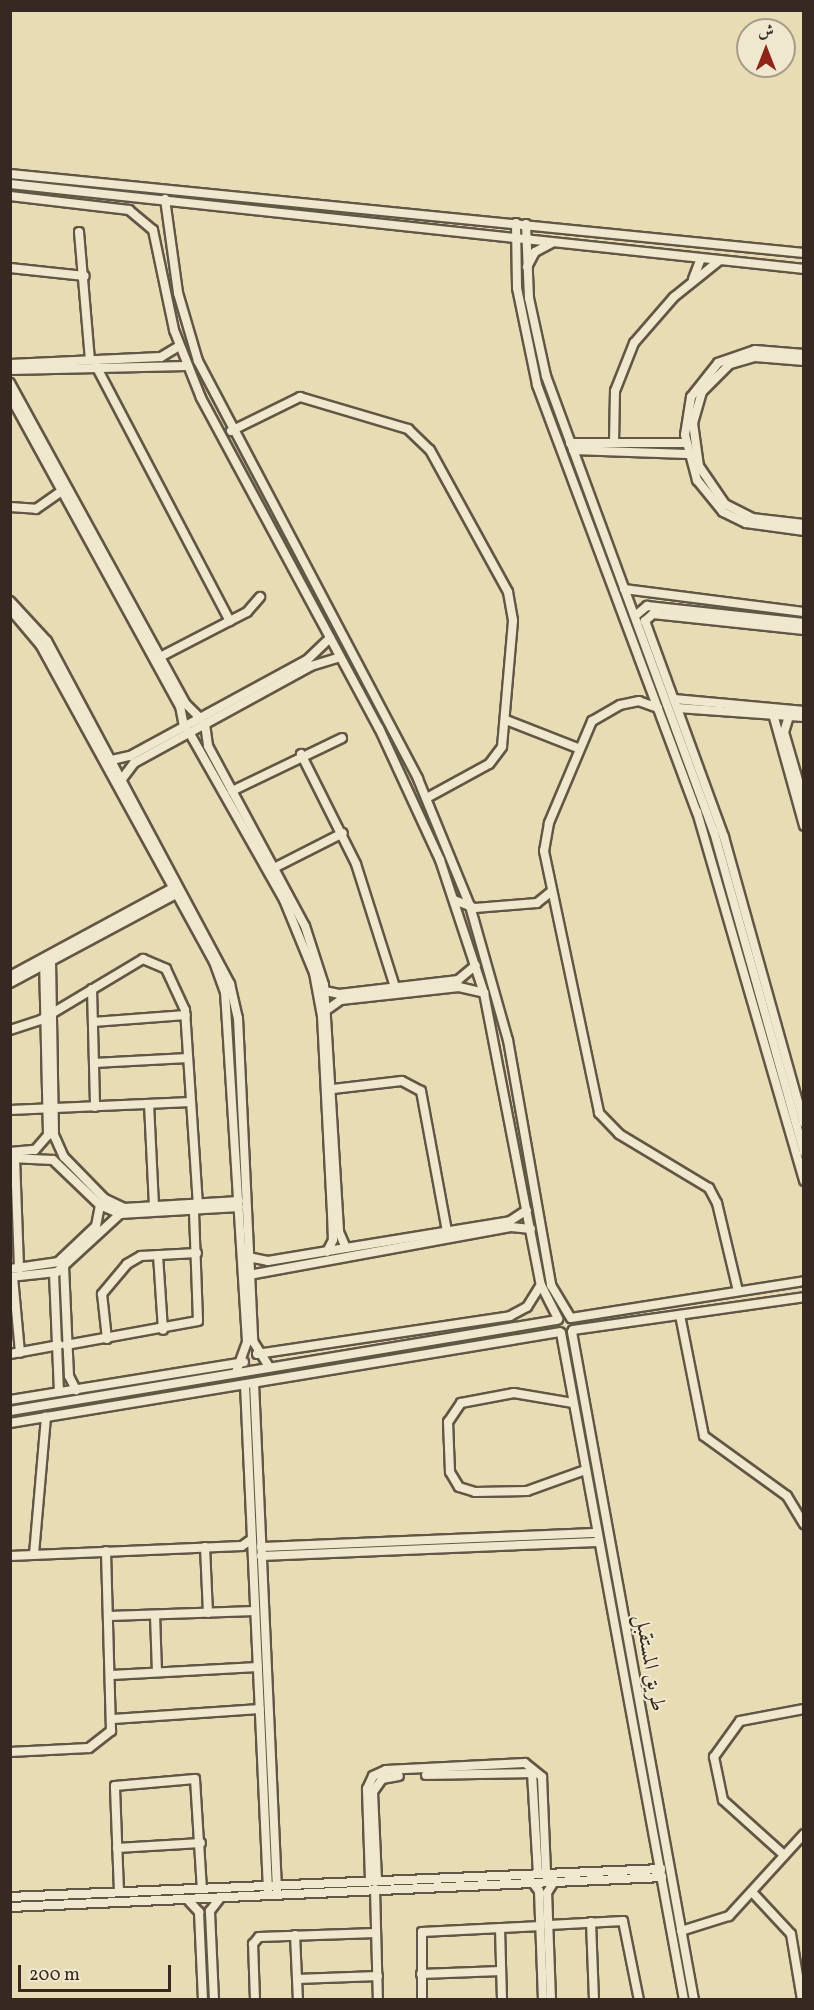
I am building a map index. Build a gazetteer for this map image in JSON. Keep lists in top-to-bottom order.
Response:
{
  "streets": {
    "street": ["طريق المستقبل"]
  },
  "scale_bar": "200 m",
  "north": "top"
}
